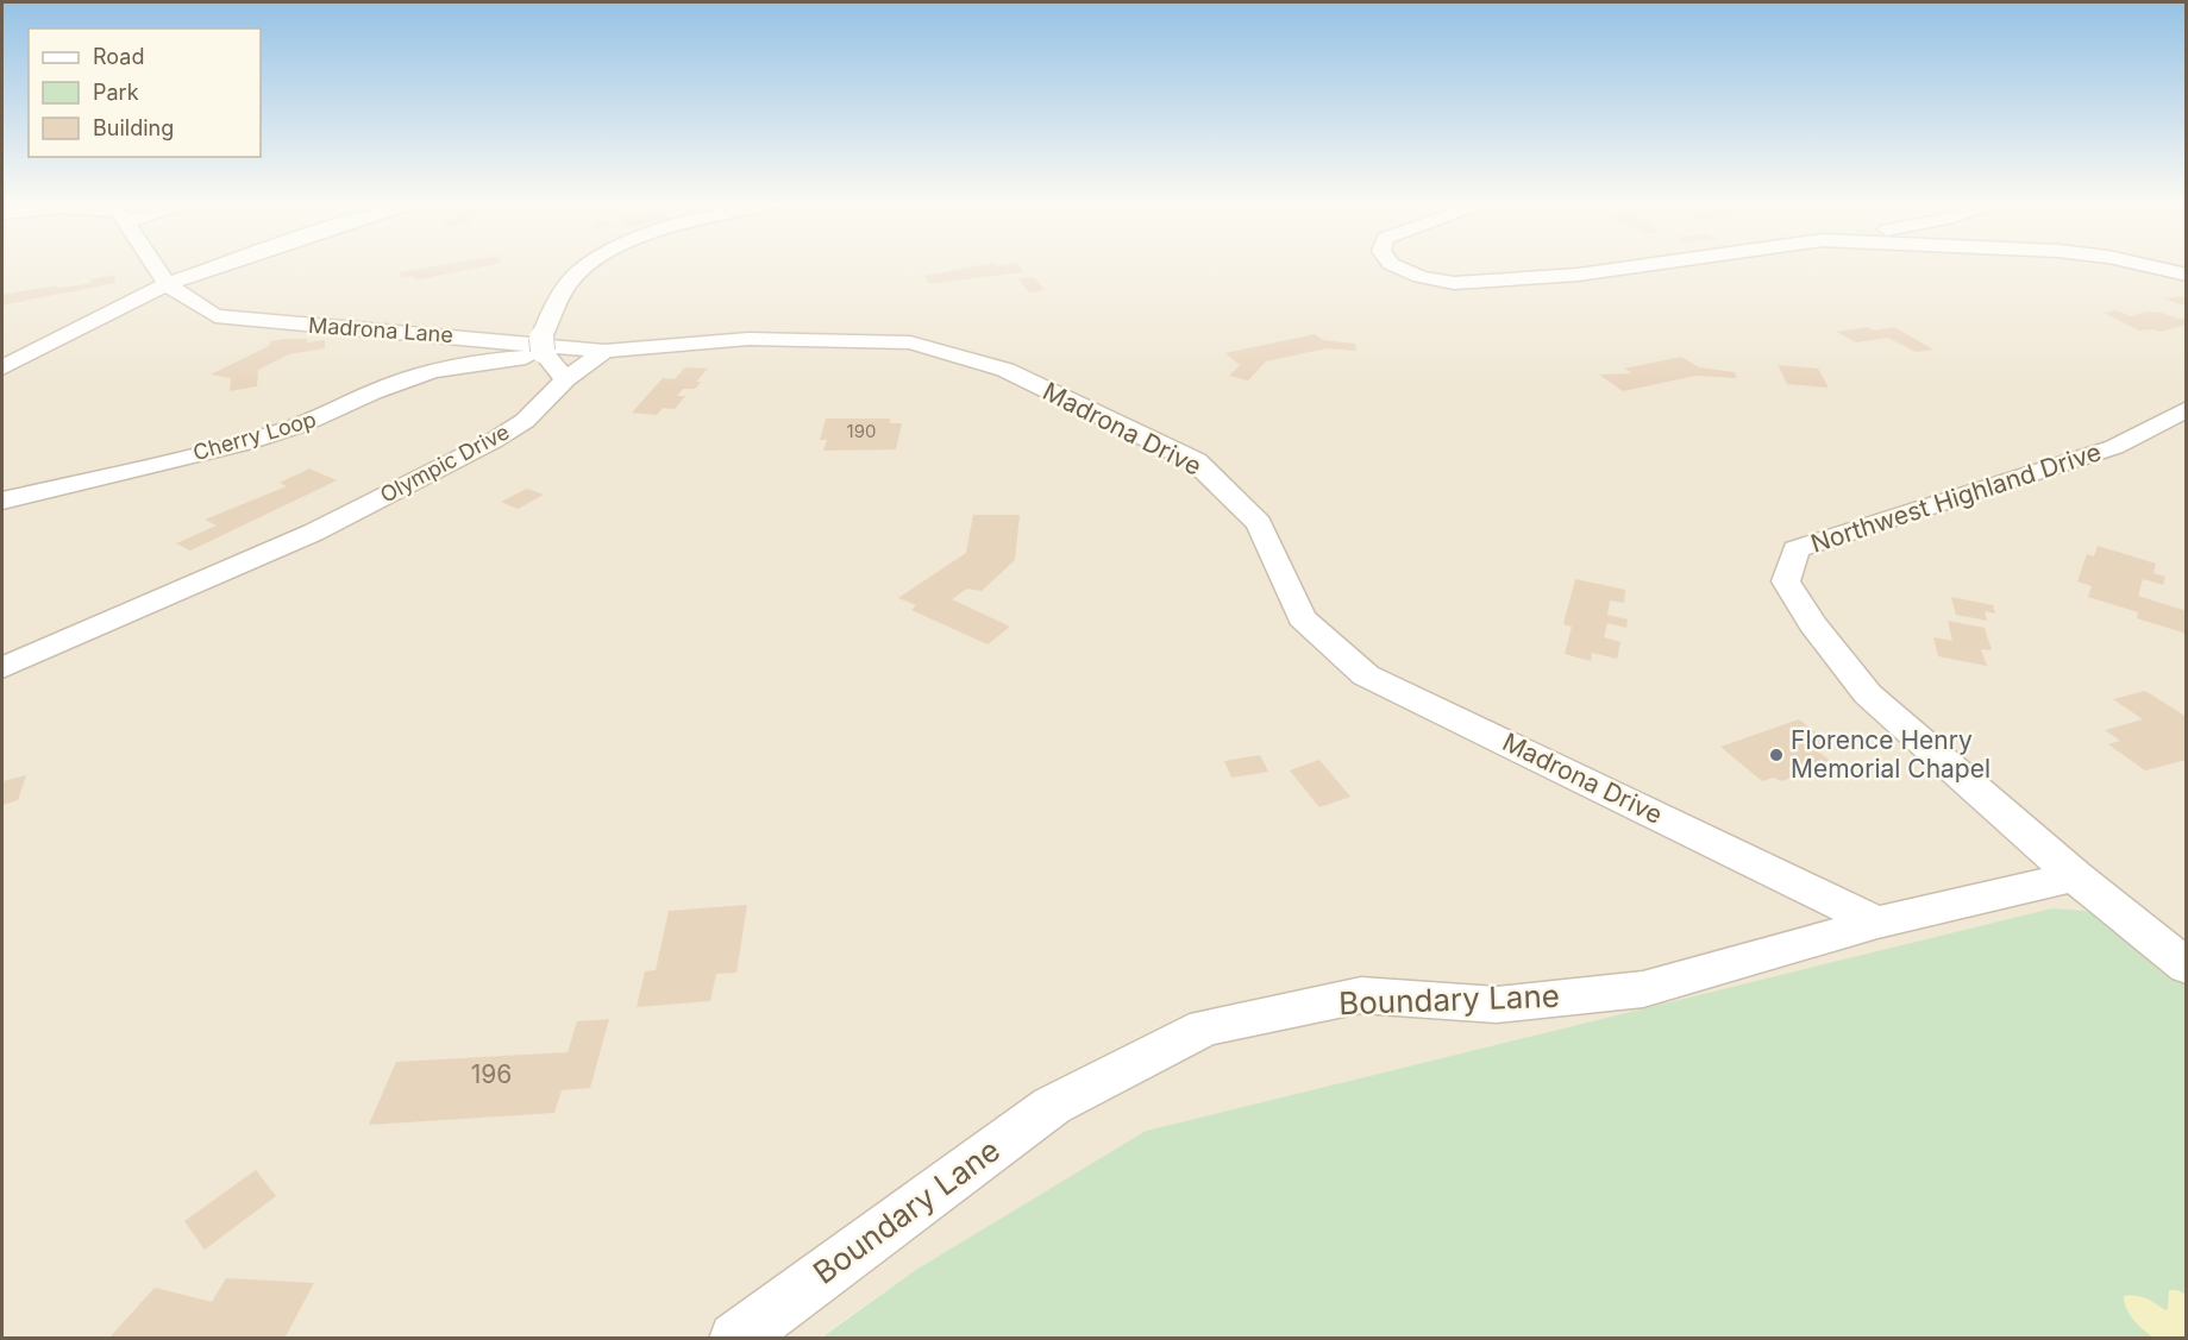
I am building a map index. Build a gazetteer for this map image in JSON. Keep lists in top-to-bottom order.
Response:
{
  "streets": {
    "street": [
      "Madrona Lane",
      "Madrona Drive",
      "Cherry Loop",
      "Olympic Drive",
      "Northwest Highland Drive",
      "Boundary Lane"
    ]
  },
  "crossings": [
    ["Madrona Lane", "Madrona Drive"],
    ["Madrona Drive", "Boundary Lane"],
    ["Northwest Highland Drive", "Boundary Lane"]
  ],
  "places": ["Florence Henry Memorial Chapel"],
  "house_numbers": ["190", "196"],
  "legend": ["Road", "Park", "Building"]
}
